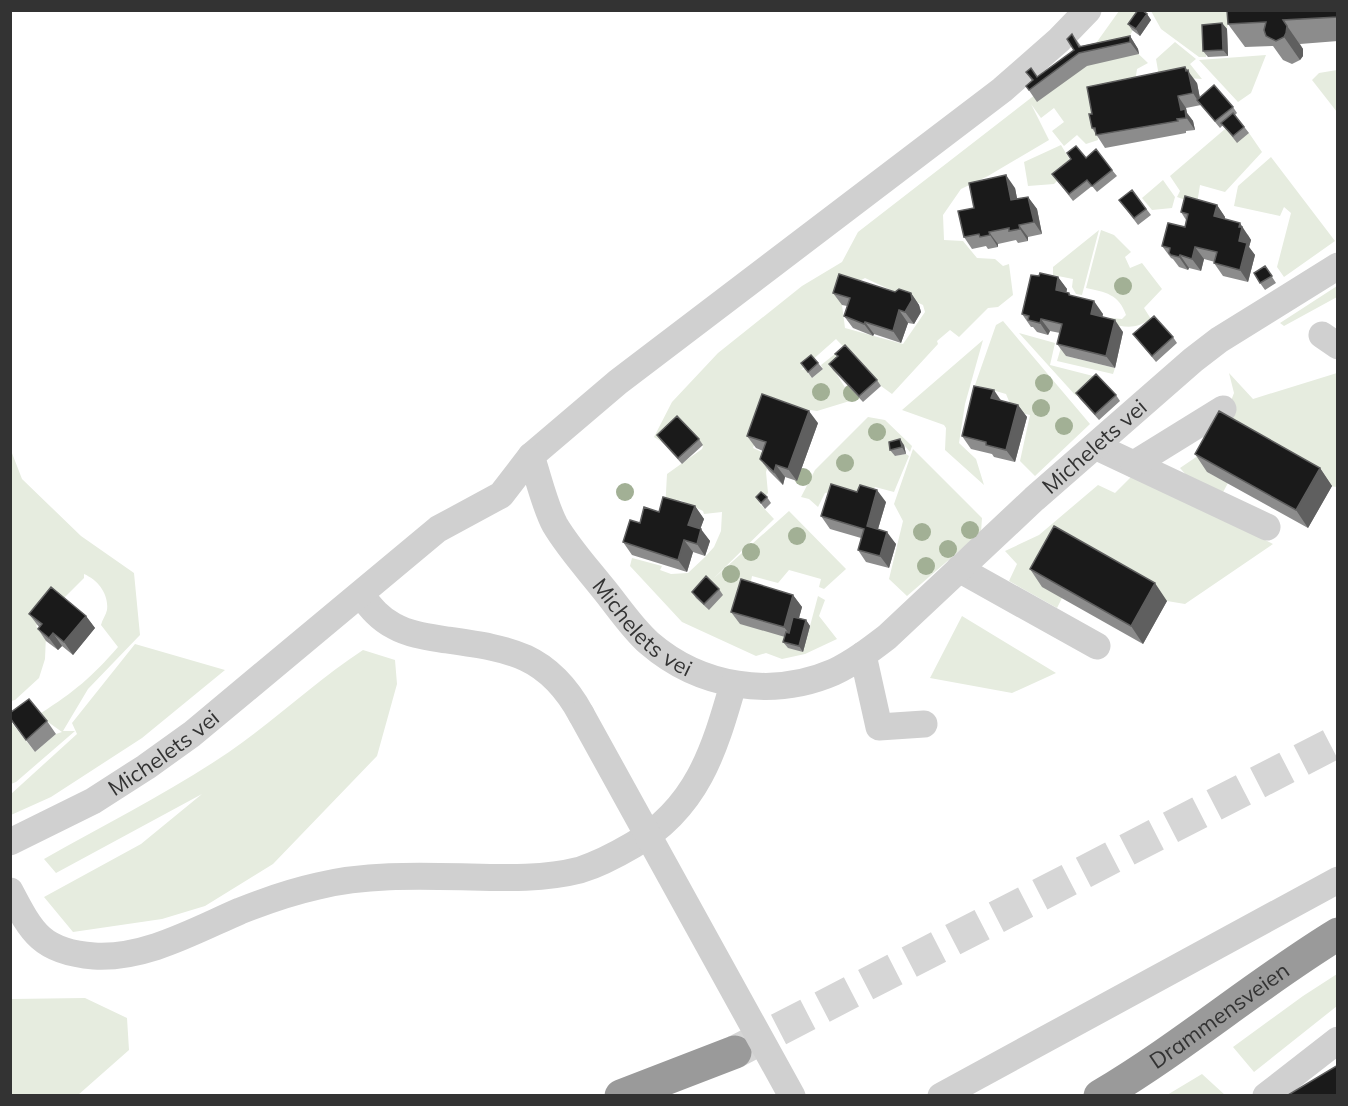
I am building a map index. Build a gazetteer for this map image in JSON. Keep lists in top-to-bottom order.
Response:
{
  "streets": {
    "highway": ["Drammensveien"],
    "street": ["Michelets vei"]
  }
}
